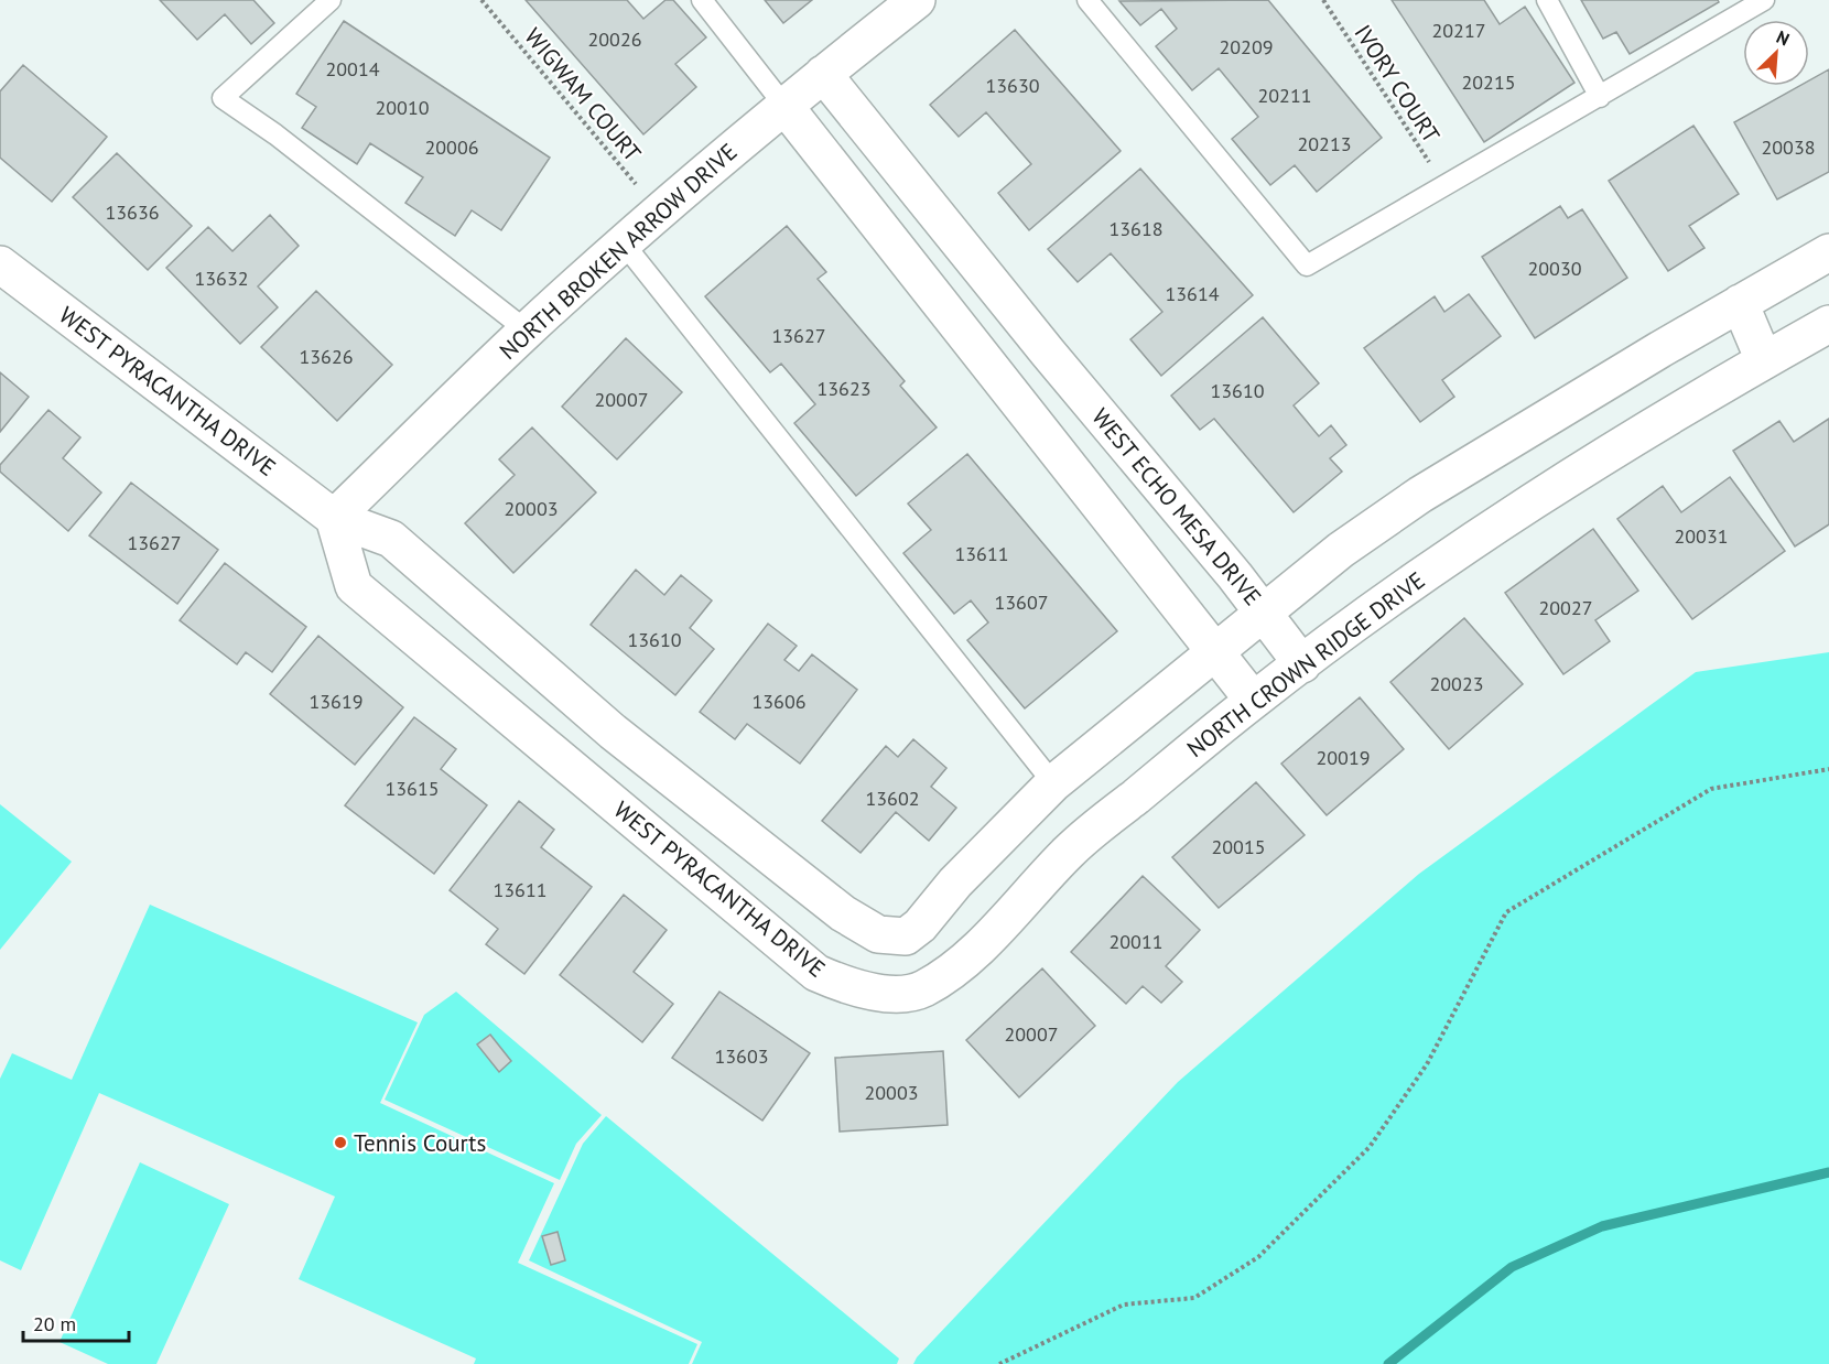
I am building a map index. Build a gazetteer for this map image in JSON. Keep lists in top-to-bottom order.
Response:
{
  "streets": {
    "street": [
      "NORTH BROKEN ARROW DRIVE",
      "WEST PYRACANTHA DRIVE",
      "WEST ECHO MESA DRIVE",
      "NORTH CROWN RIDGE DRIVE"
    ],
    "path": ["IVORY COURT", "WIGWAM COURT"]
  },
  "crossings": [
    ["WIGWAM COURT", "NORTH BROKEN ARROW DRIVE"],
    ["NORTH BROKEN ARROW DRIVE", "WEST PYRACANTHA DRIVE"],
    ["NORTH BROKEN ARROW DRIVE", "WEST ECHO MESA DRIVE"],
    ["WEST PYRACANTHA DRIVE", "NORTH CROWN RIDGE DRIVE"],
    ["WEST ECHO MESA DRIVE", "NORTH CROWN RIDGE DRIVE"]
  ],
  "places": ["Tennis Courts"],
  "house_numbers": [
    "20217",
    "20026",
    "20209",
    "20014",
    "20215",
    "13630",
    "20211",
    "20010",
    "20213",
    "20006",
    "20038",
    "13636",
    "13618",
    "20030",
    "13632",
    "13614",
    "13627",
    "13626",
    "13623",
    "13610",
    "20007",
    "20003",
    "20031",
    "13627",
    "13611",
    "13607",
    "20027",
    "13610",
    "20023",
    "13619",
    "13606",
    "20019",
    "13615",
    "13602",
    "20015",
    "13611",
    "20011",
    "20007",
    "13603",
    "20003"
  ],
  "scale_bar": "20 m",
  "north": "top right"
}
